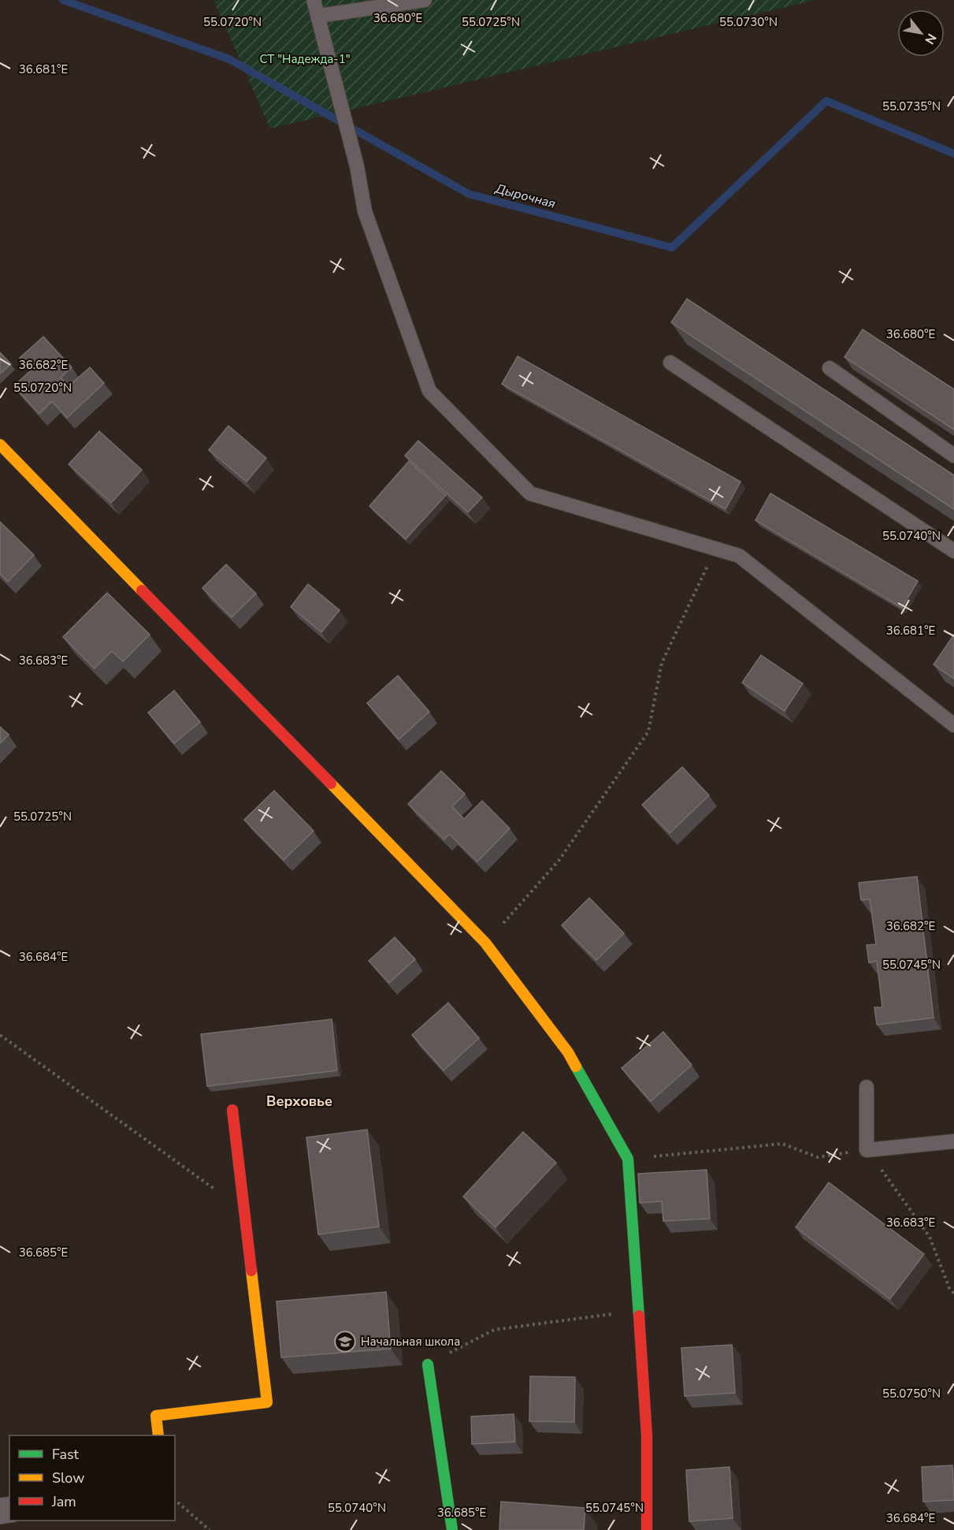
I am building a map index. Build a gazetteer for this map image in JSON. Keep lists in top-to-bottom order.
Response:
{
  "districts": ["Верховье"],
  "water": ["Дырочная"],
  "parks": ["СТ \"Надежда-1\""],
  "places": {
    "school or university": ["Начальная школа"]
  },
  "legend": ["Fast", "Slow", "Jam"],
  "north": "bottom right",
  "coordinates": [
    "36.680°E",
    "55.0725°N",
    "55.0720°N",
    "55.0730°N",
    "36.681°E",
    "55.0735°N",
    "36.682°E",
    "55.0740°N",
    "36.683°E",
    "36.684°E",
    "55.0745°N",
    "36.685°E",
    "55.0750°N"
  ]
}
